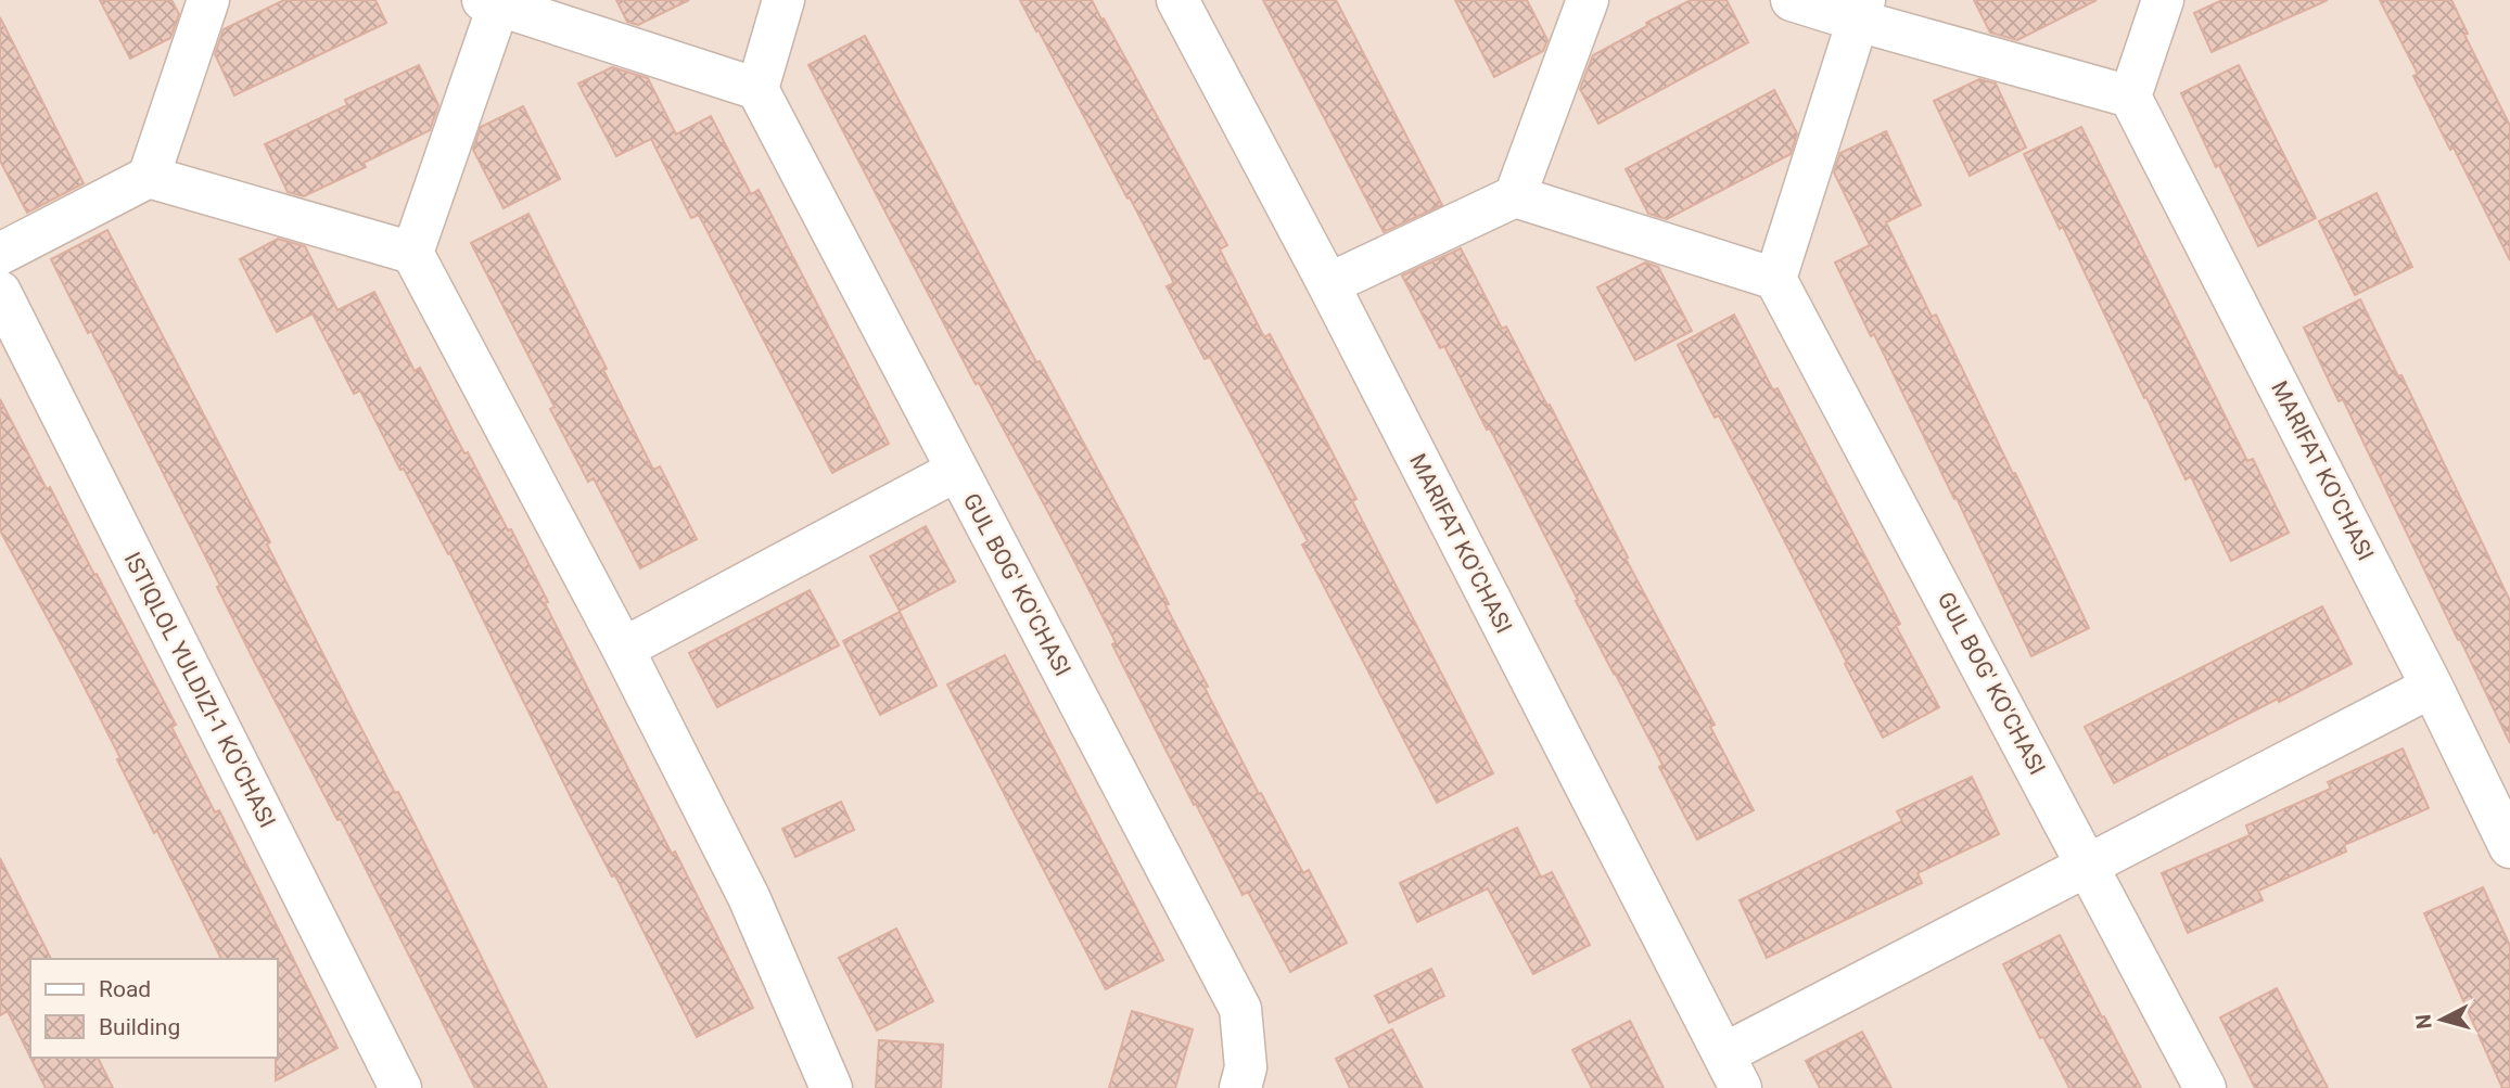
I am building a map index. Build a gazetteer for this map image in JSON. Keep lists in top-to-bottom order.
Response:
{
  "streets": {
    "street": ["MARIFAT KO'CHASI", "GUL BOG' KO'CHASI", "ISTIQLOL YULDIZI-1 KO'CHASI"]
  },
  "legend": ["Road", "Building"],
  "north": "left"
}
